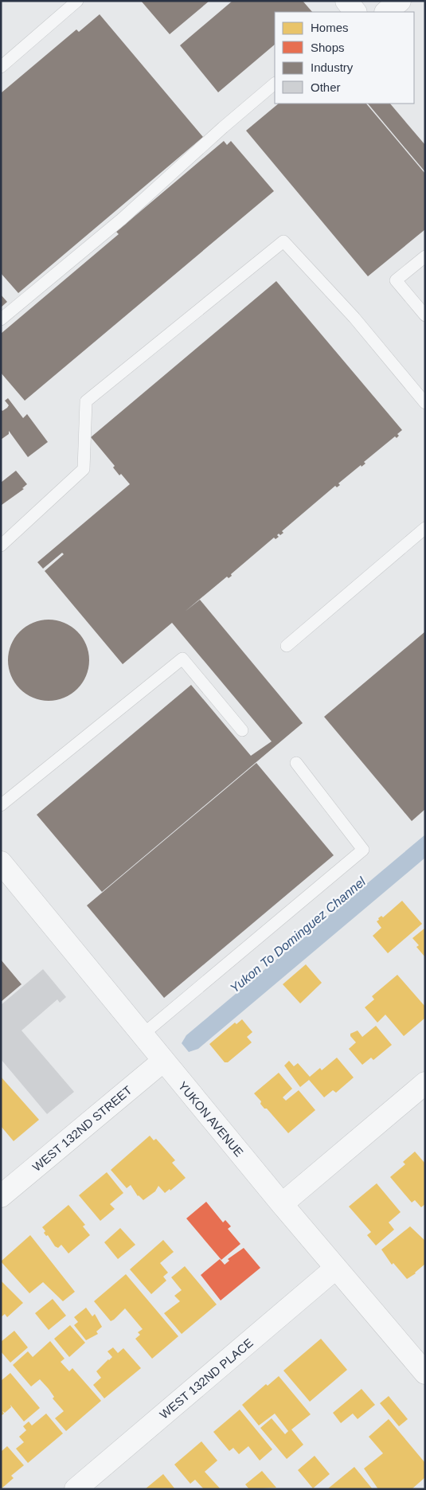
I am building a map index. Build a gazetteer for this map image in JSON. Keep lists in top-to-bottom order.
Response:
{
  "streets": {
    "street": ["YUKON AVENUE", "WEST 132ND STREET", "WEST 132ND PLACE"]
  },
  "crossings": [
    ["YUKON AVENUE", "WEST 132ND STREET"],
    ["YUKON AVENUE", "WEST 132ND PLACE"]
  ],
  "water": ["Yukon To Dominguez Channel"],
  "legend": [
    "Homes",
    "Shops",
    "Industry",
    "Other"
  ]
}
